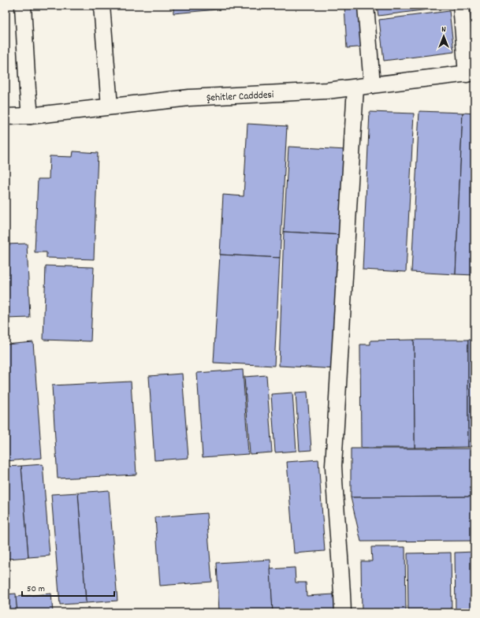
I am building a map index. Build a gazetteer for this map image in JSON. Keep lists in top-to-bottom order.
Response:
{
  "streets": {
    "street": ["Şehitler Cadddesi"]
  },
  "scale_bar": "50 m",
  "north": "top"
}
